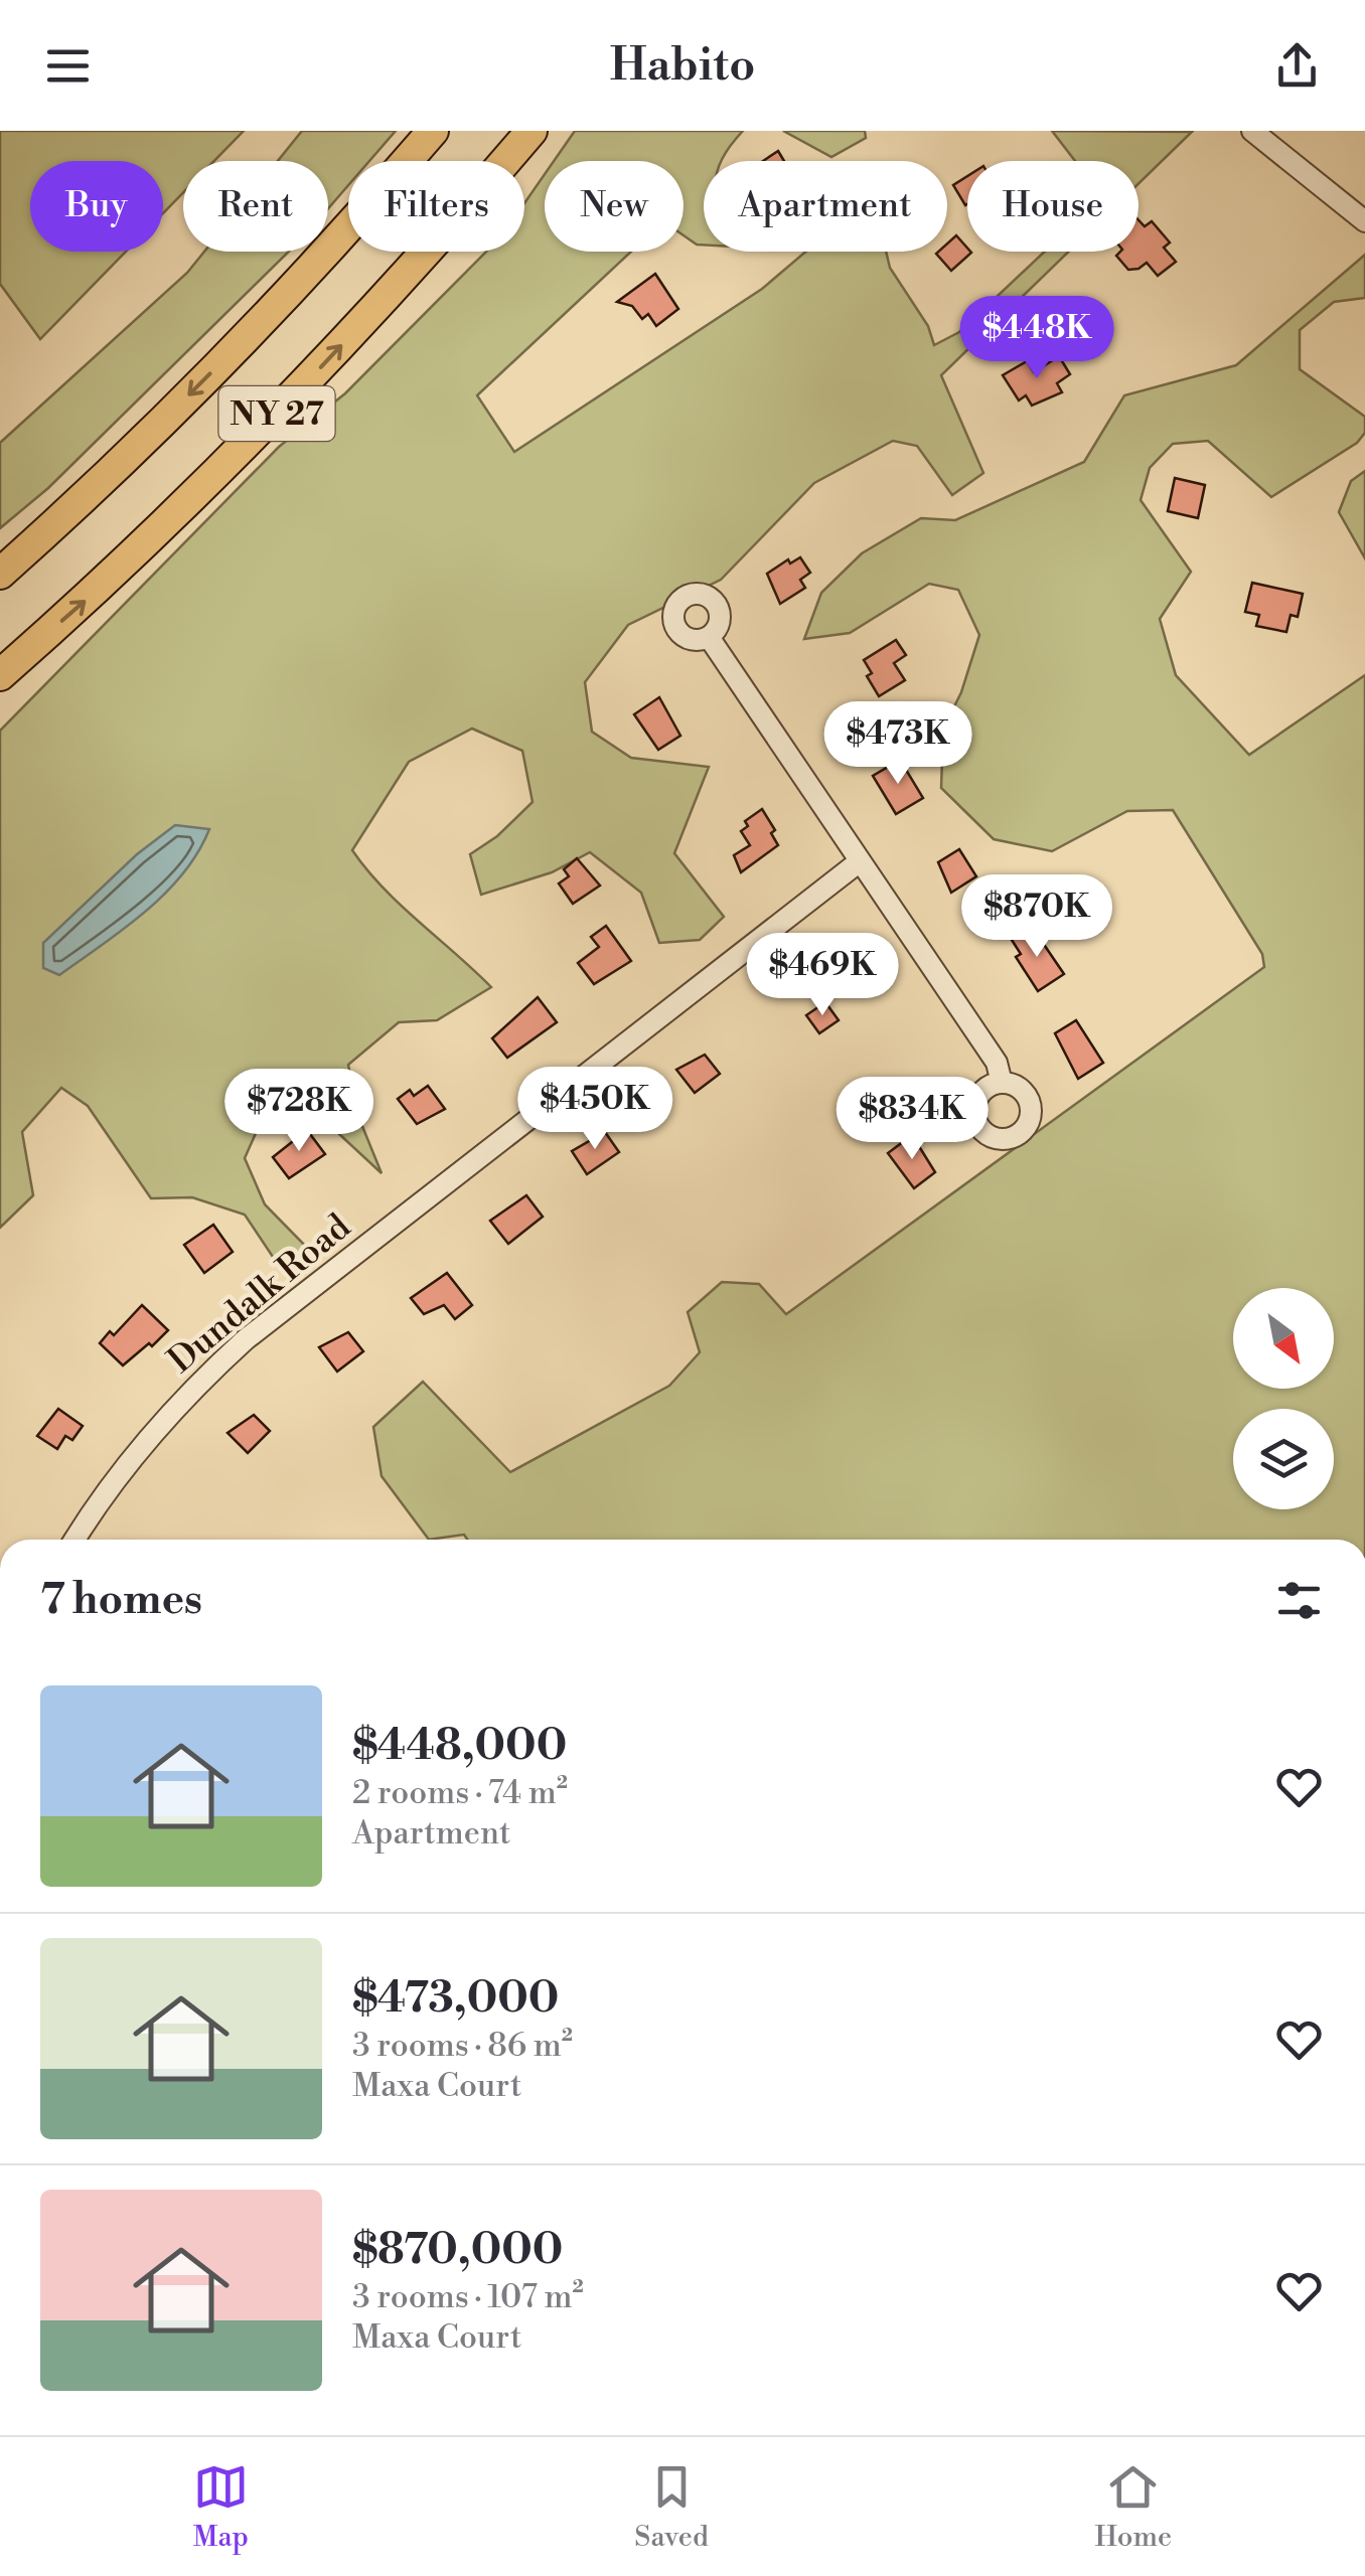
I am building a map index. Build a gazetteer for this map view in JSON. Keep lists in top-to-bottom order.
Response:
{
  "streets": {
    "highway": ["NY 27"],
    "street": ["Dundalk Road"]
  },
  "north": "bottom right",
  "page": {
    "header": "Habito",
    "chip": [
      "Buy",
      "Rent",
      "Filters",
      "New",
      "Apartment",
      "House"
    ],
    "price": [
      "$448K",
      "$473K",
      "$870K",
      "$469K",
      "$450K",
      "$728K",
      "$834K"
    ],
    "heading": "7 homes",
    "list": [
      {
        "name": "$448,000",
        "note": "2 rooms · 74 m² · Apartment"
      },
      {
        "name": "$473,000",
        "note": "3 rooms · 86 m² · Maxa Court"
      },
      {
        "name": "$870,000",
        "note": "3 rooms · 107 m² · Maxa Court"
      }
    ],
    "tabs": ["Map", "Saved", "Home"]
  }
}
